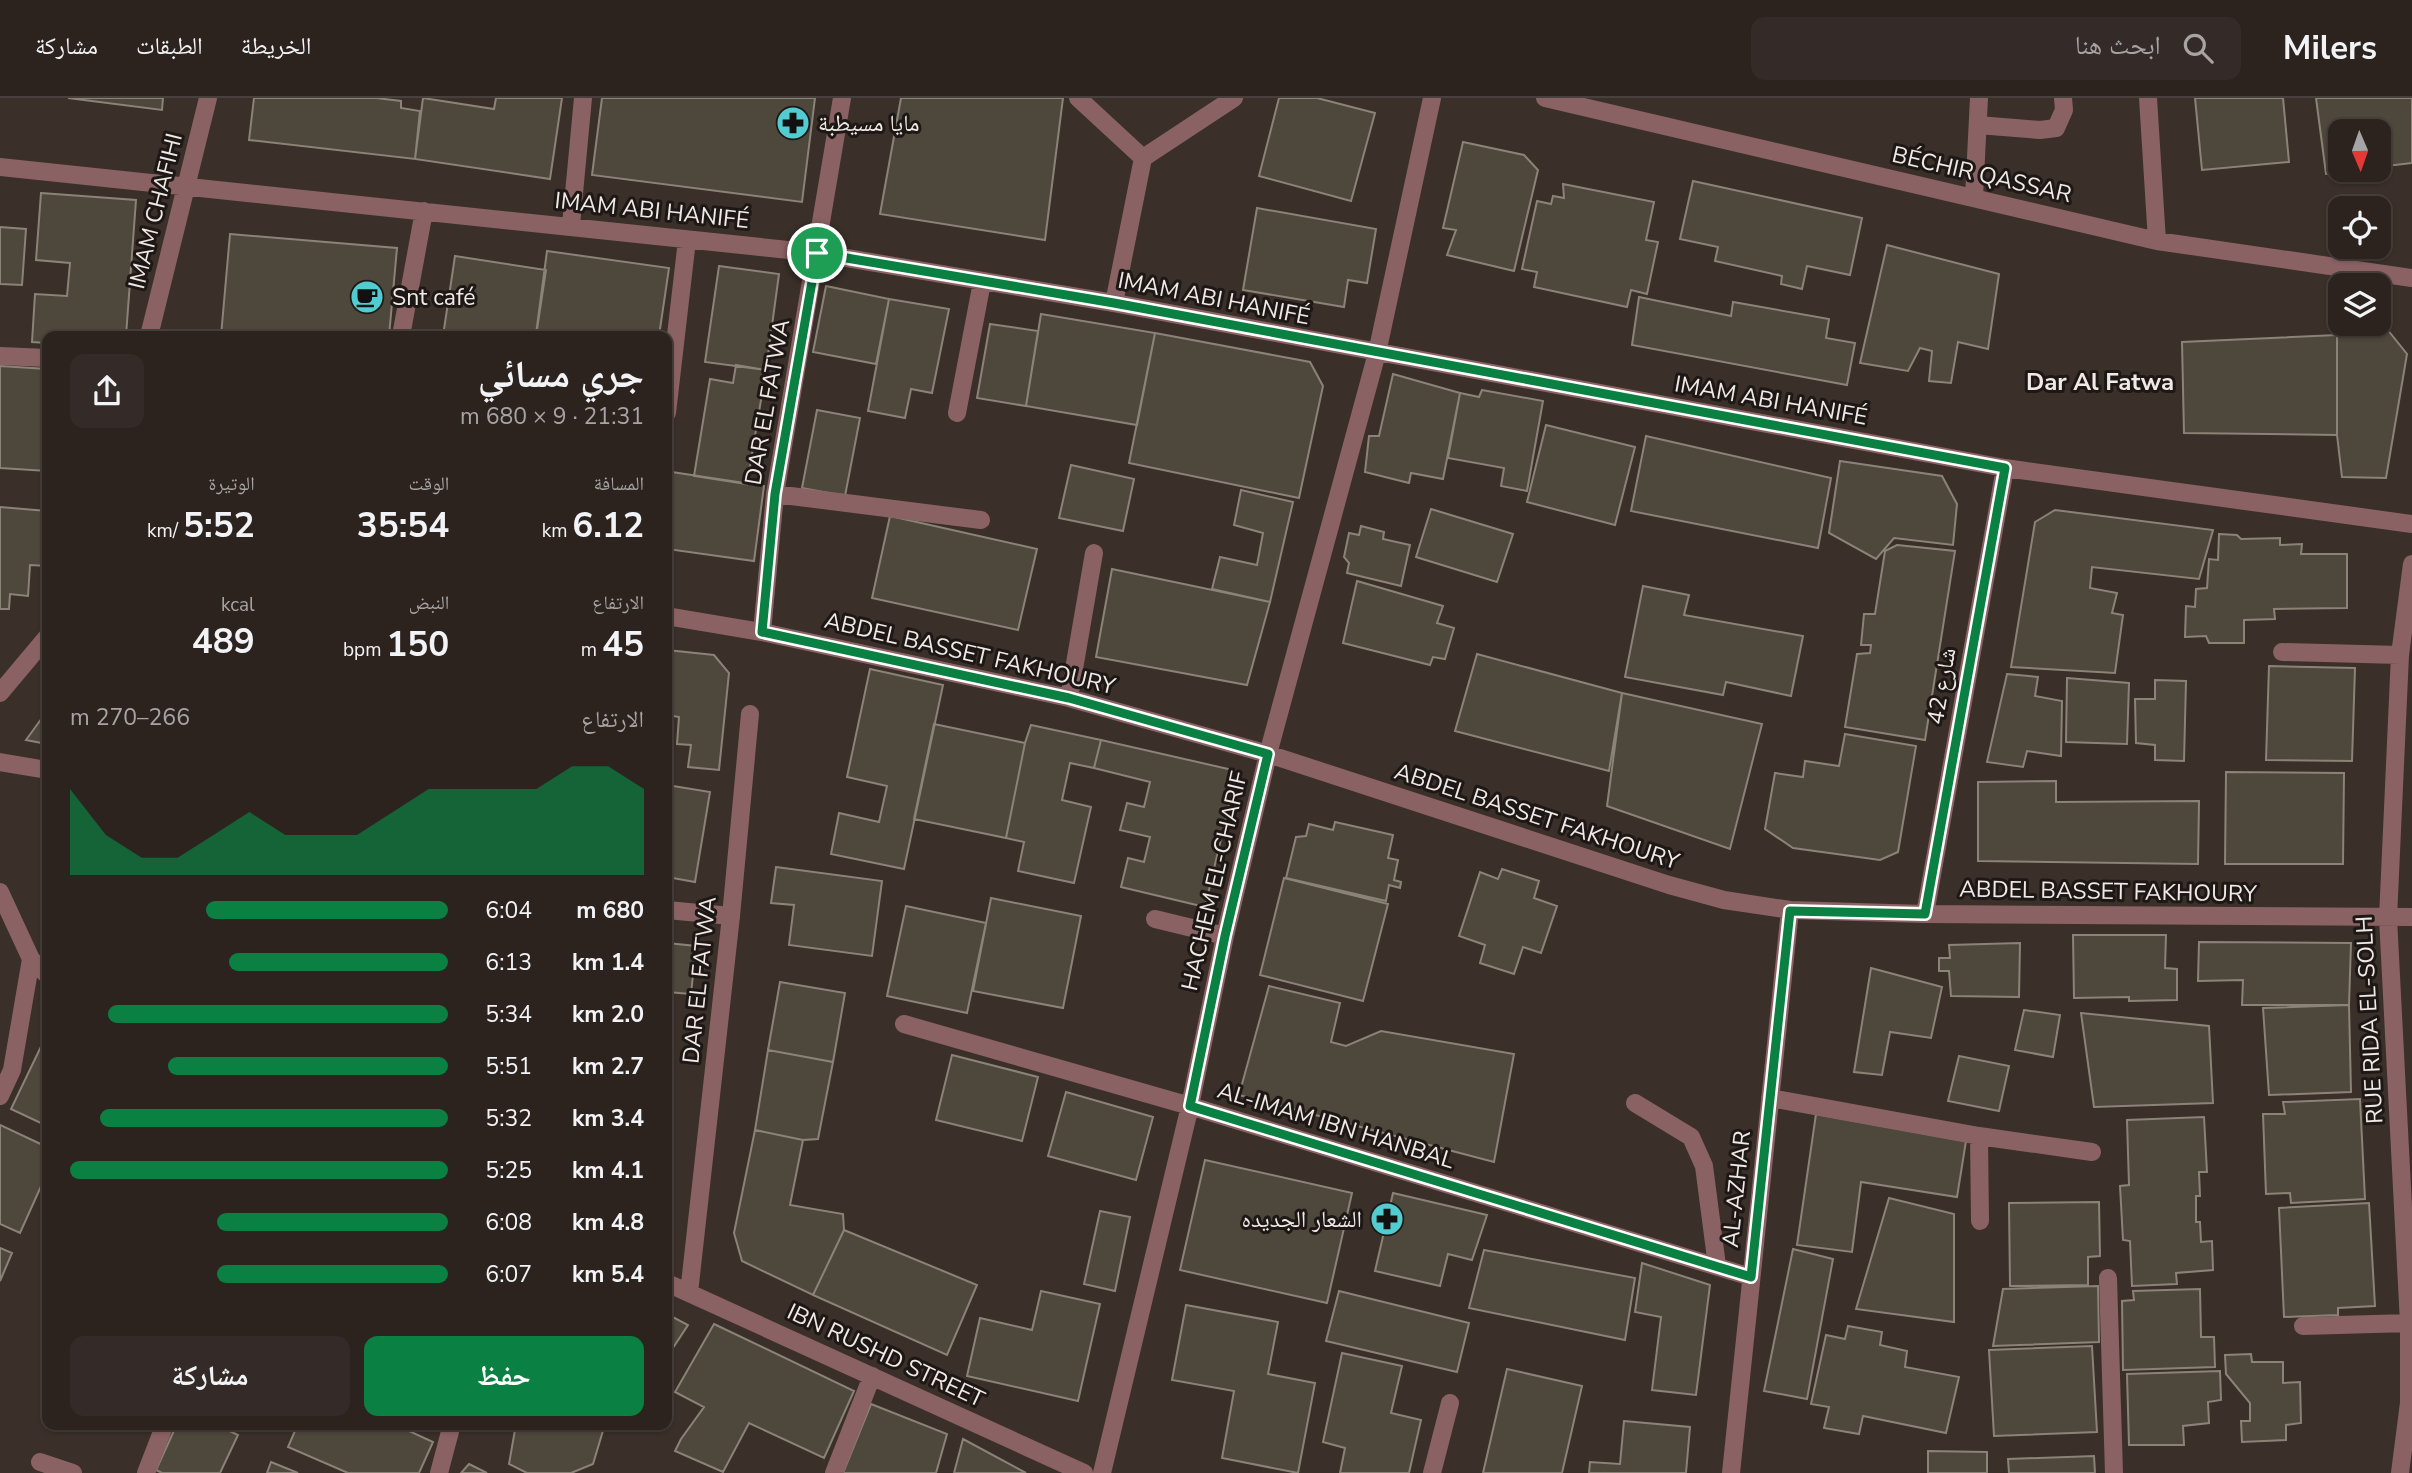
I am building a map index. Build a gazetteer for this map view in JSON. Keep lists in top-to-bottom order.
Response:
{
  "streets": {
    "street": [
      "BÉCHIR QASSAR",
      "IMAM ABI HANIFÉ",
      "IMAM CHAFIHI",
      "DAR EL FATWA",
      "ABDEL BASSET FAKHOURY",
      "شارع 42",
      "HACHEM EL-CHARIF",
      "RUE RIDA EL-SOLH",
      "AL-IMAM IBN HANBAL",
      "AL-AZHAR",
      "IBN RUSHD STREET"
    ]
  },
  "crossings": [
    ["IMAM ABI HANIFÉ", "IMAM CHAFIHI"],
    ["IMAM ABI HANIFÉ", "DAR EL FATWA"],
    ["IMAM ABI HANIFÉ", "شارع 42"],
    ["IMAM ABI HANIFÉ", "HACHEM EL-CHARIF"],
    ["DAR EL FATWA", "ABDEL BASSET FAKHOURY"],
    ["DAR EL FATWA", "IBN RUSHD STREET"],
    ["ABDEL BASSET FAKHOURY", "شارع 42"],
    ["ABDEL BASSET FAKHOURY", "HACHEM EL-CHARIF"],
    ["ABDEL BASSET FAKHOURY", "RUE RIDA EL-SOLH"],
    ["ABDEL BASSET FAKHOURY", "AL-AZHAR"],
    ["HACHEM EL-CHARIF", "AL-IMAM IBN HANBAL"],
    ["AL-IMAM IBN HANBAL", "AL-AZHAR"]
  ],
  "districts": ["Dar Al Fatwa"],
  "places": {
    "pharmacy": ["مايا مسيطبة", "الشعار الجديده"],
    "cafe": ["Snt café"]
  },
  "north": "bottom",
  "page": {
    "header": "Milers",
    "search": "ابحث هنا",
    "nav": ["الخريطة", "الطبقات", "مشاركة"],
    "heading": ["جري مسائي", "21:31 · 9 × 680 m"],
    "stats": [
      ["المسافة", "6.12 km"],
      ["الوقت", "35:54"],
      ["الوتيرة", "5:52 /km"],
      ["الارتفاع", "45 m"],
      ["النبض", "150 bpm"],
      ["kcal", "489"]
    ],
    "chart": ["الارتفاع", "266–270 m"],
    "list": [
      {
        "name": "680 m",
        "note": "6:04"
      },
      {
        "name": "1.4 km",
        "note": "6:13"
      },
      {
        "name": "2.0 km",
        "note": "5:34"
      },
      {
        "name": "2.7 km",
        "note": "5:51"
      },
      {
        "name": "3.4 km",
        "note": "5:32"
      },
      {
        "name": "4.1 km",
        "note": "5:25"
      },
      {
        "name": "4.8 km",
        "note": "6:08"
      },
      {
        "name": "5.4 km",
        "note": "6:07"
      }
    ],
    "buttons": ["حفظ", "مشاركة"]
  }
}
